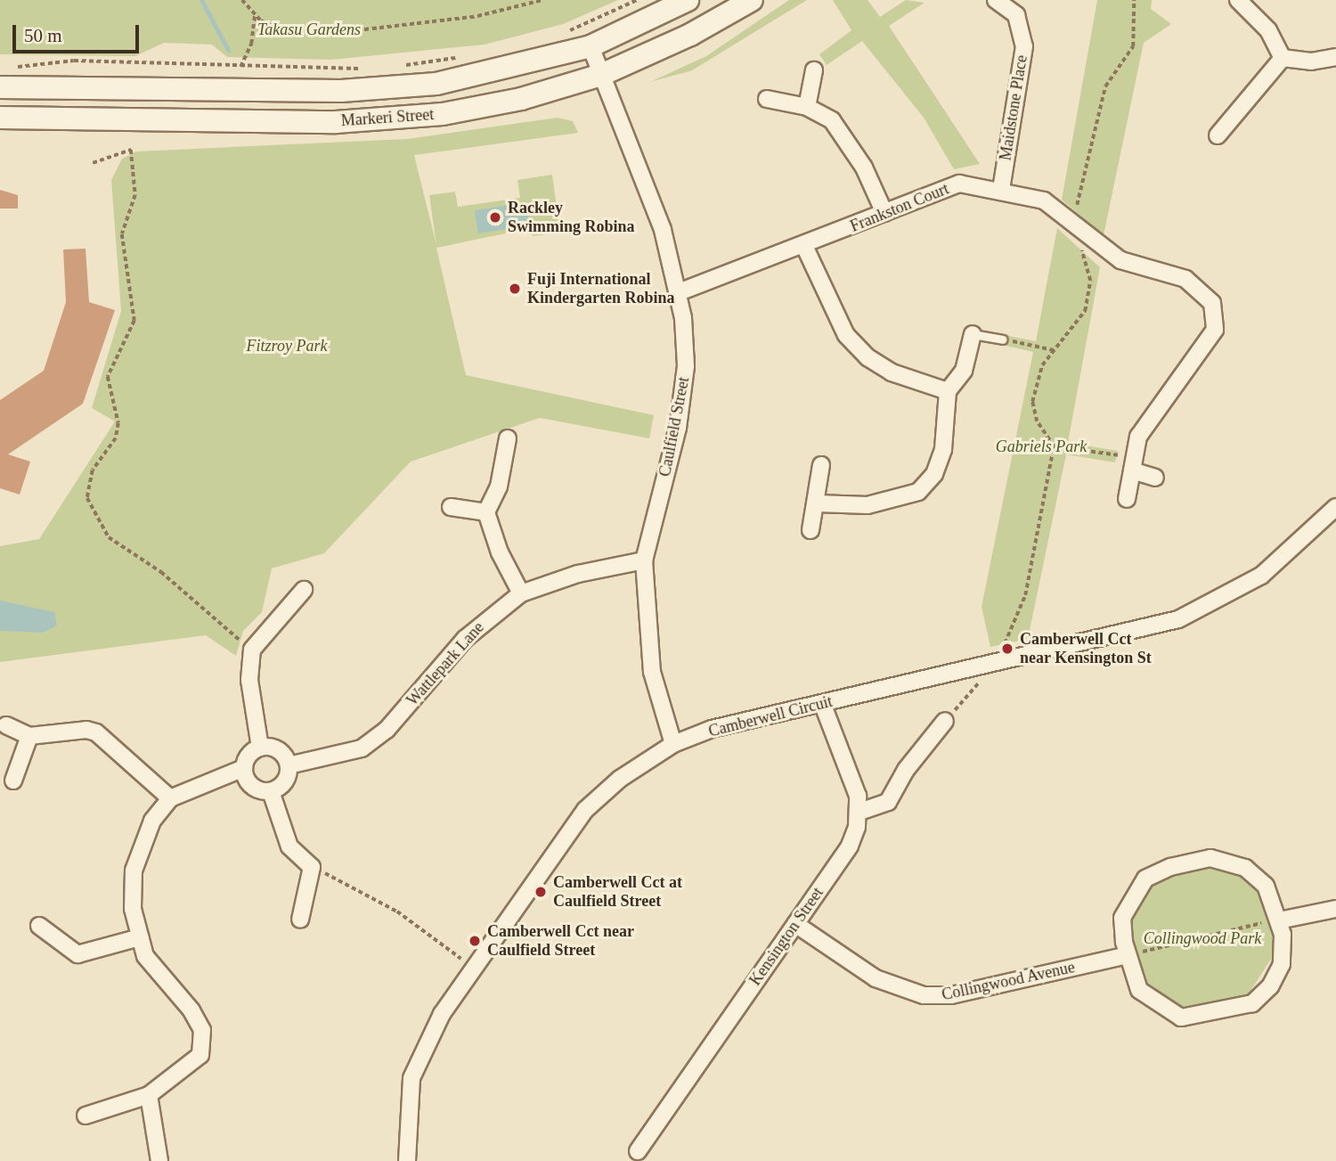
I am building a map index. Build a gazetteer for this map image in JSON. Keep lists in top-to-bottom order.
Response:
{
  "streets": {
    "main road": ["Markeri Street"],
    "street": [
      "Maidstone Place",
      "Frankston Court",
      "Caulfield Street",
      "Wattlepark Lane",
      "Camberwell Circuit",
      "Kensington Street",
      "Collingwood Avenue"
    ]
  },
  "crossings": [
    ["Maidstone Place", "Frankston Court"],
    ["Markeri Street", "Caulfield Street"],
    ["Frankston Court", "Caulfield Street"],
    ["Caulfield Street", "Wattlepark Lane"],
    ["Caulfield Street", "Camberwell Circuit"],
    ["Camberwell Circuit", "Kensington Street"],
    ["Kensington Street", "Collingwood Avenue"]
  ],
  "parks": [
    "Takasu Gardens",
    "Fitzroy Park",
    "Gabriels Park",
    "Collingwood Park"
  ],
  "places": [
    "Rackley Swimming Robina",
    "Fuji International Kindergarten Robina",
    "Camberwell Cct near Kensington St",
    "Camberwell Cct at Caulfield Street",
    "Camberwell Cct near Caulfield Street"
  ],
  "scale_bar": "50 m"
}
